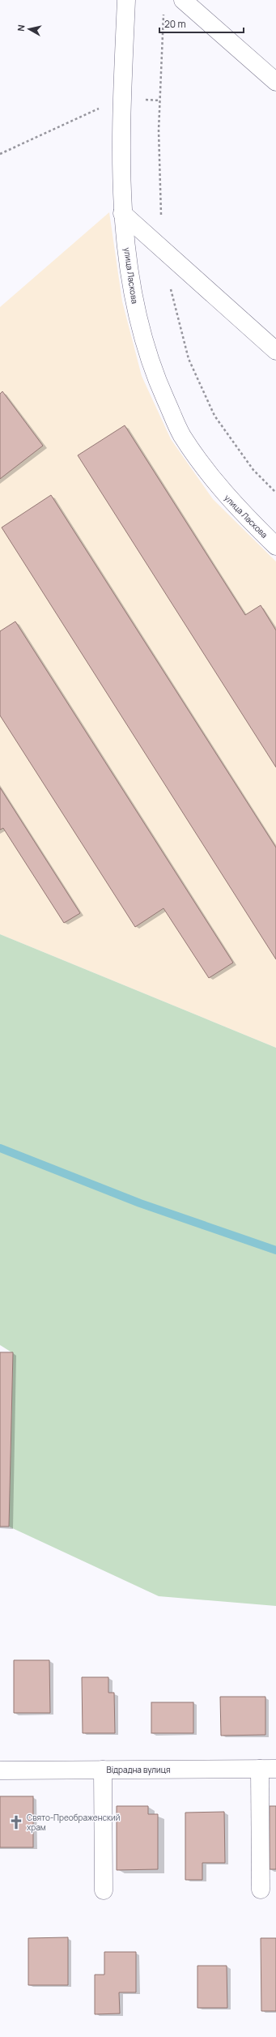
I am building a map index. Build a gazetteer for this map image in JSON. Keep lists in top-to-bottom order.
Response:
{
  "streets": {
    "street": ["улица Ласкова", "Відрадна вулиця"]
  },
  "places": {
    "church": ["Свято-Преображенский храм"]
  },
  "scale_bar": "20 m",
  "north": "left"
}
